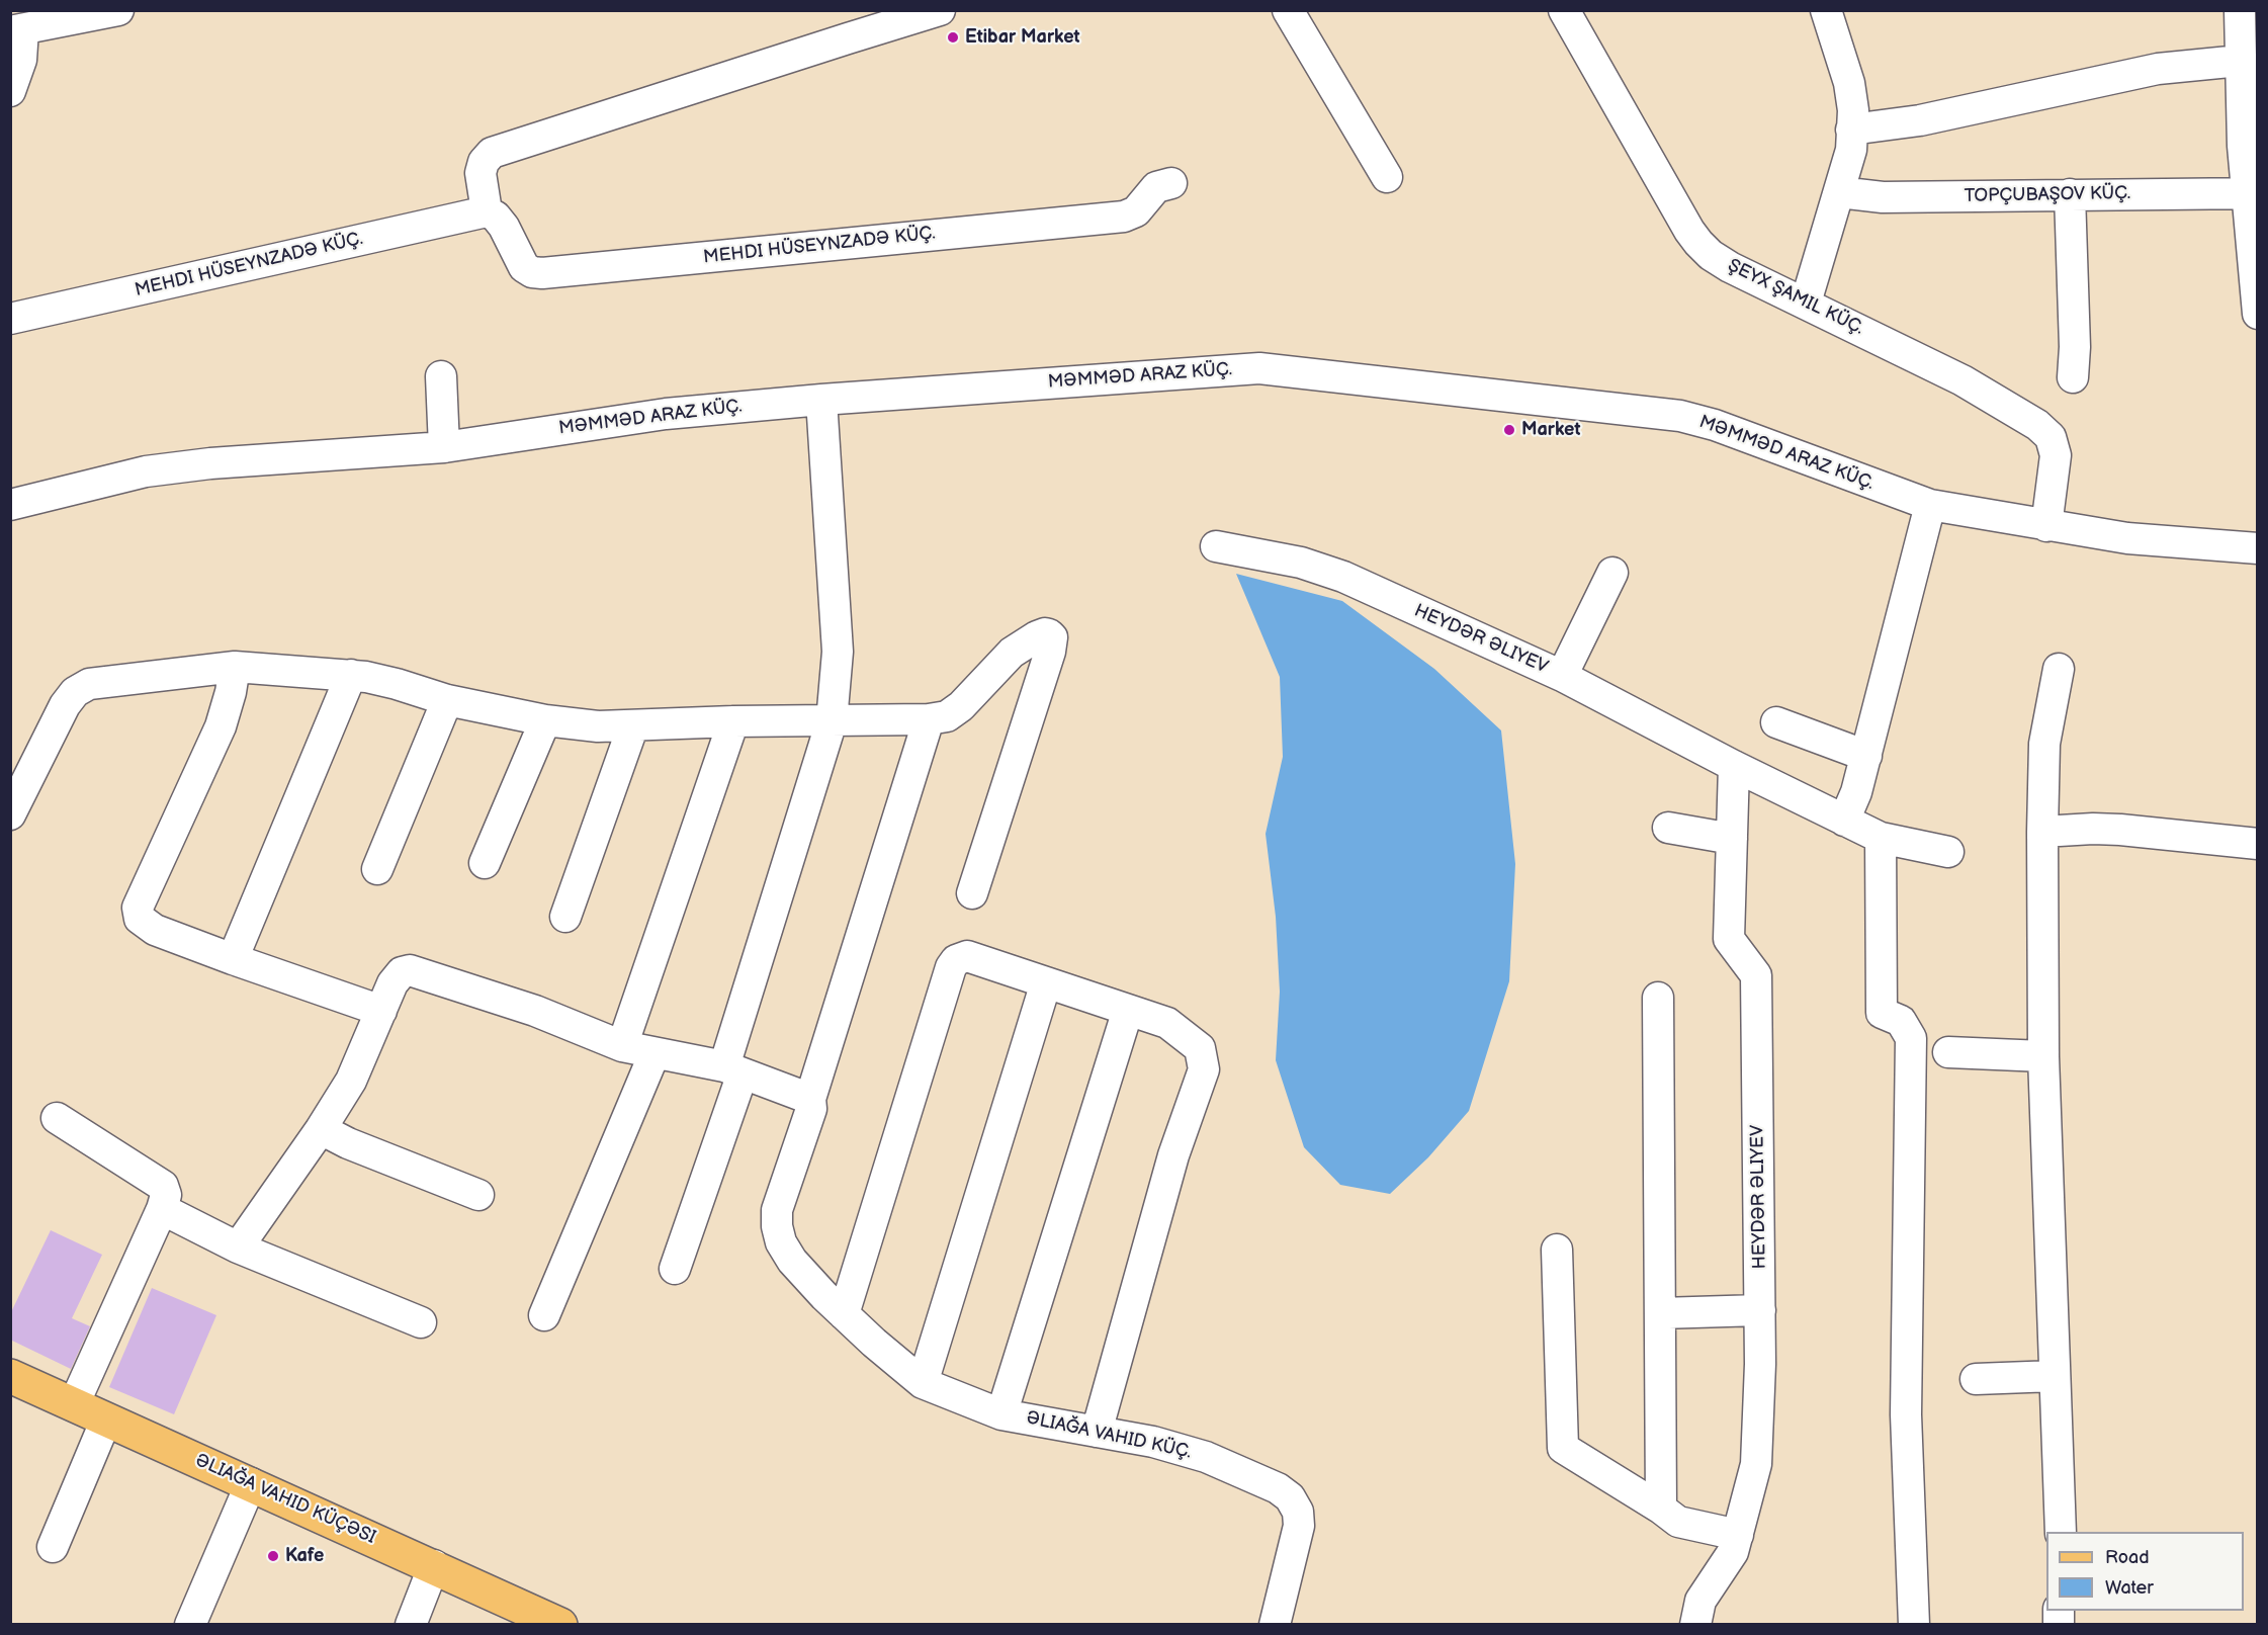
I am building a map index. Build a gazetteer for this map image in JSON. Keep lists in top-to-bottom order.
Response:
{
  "streets": {
    "main road": ["ƏLIAĞA VAHID KÜÇƏSI"],
    "street": [
      "TOPÇUBAŞOV KÜÇ.",
      "MEHDI HÜSEYNZADƏ KÜÇ.",
      "ŞEYX ŞAMIL KÜÇ.",
      "MƏMMƏD ARAZ KÜÇ.",
      "HEYDƏR ƏLIYEV",
      "ƏLIAĞA VAHID KÜÇ."
    ]
  },
  "crossings": [
    ["ŞEYX ŞAMIL KÜÇ.", "MƏMMƏD ARAZ KÜÇ."]
  ],
  "places": ["Etibar Market", "Market", "Kafe"],
  "legend": ["Road", "Water"]
}
